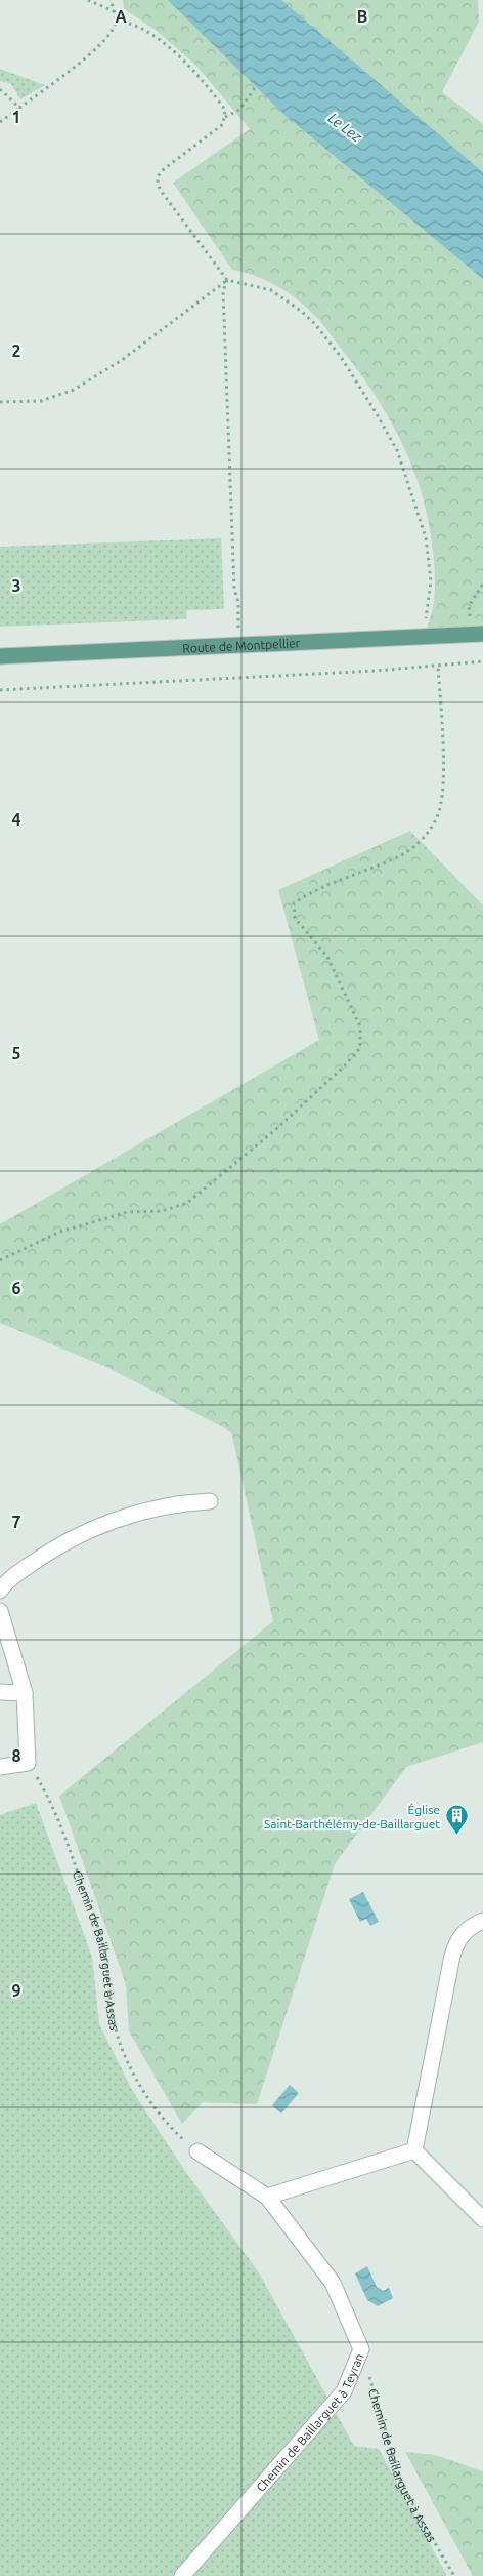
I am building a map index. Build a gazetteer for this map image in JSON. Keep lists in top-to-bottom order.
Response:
{
  "streets": {
    "main road": ["Route de Montpellier"],
    "street": ["Chemin de Baillarguet à Teyran"],
    "path": ["Chemin de Baillarguet à Assas"]
  },
  "crossings": [
    ["Chemin de Baillarguet à Assas", "Chemin de Baillarguet à Teyran"]
  ],
  "water": ["Le Lez"],
  "places": {
    "building": ["Église Saint-Barthélémy-de-Baillarguet"]
  },
  "grid": {
    "columns": ["A", "B"],
    "rows": [
      "1",
      "2",
      "3",
      "4",
      "5",
      "6",
      "7",
      "8",
      "9"
    ]
  }
}
